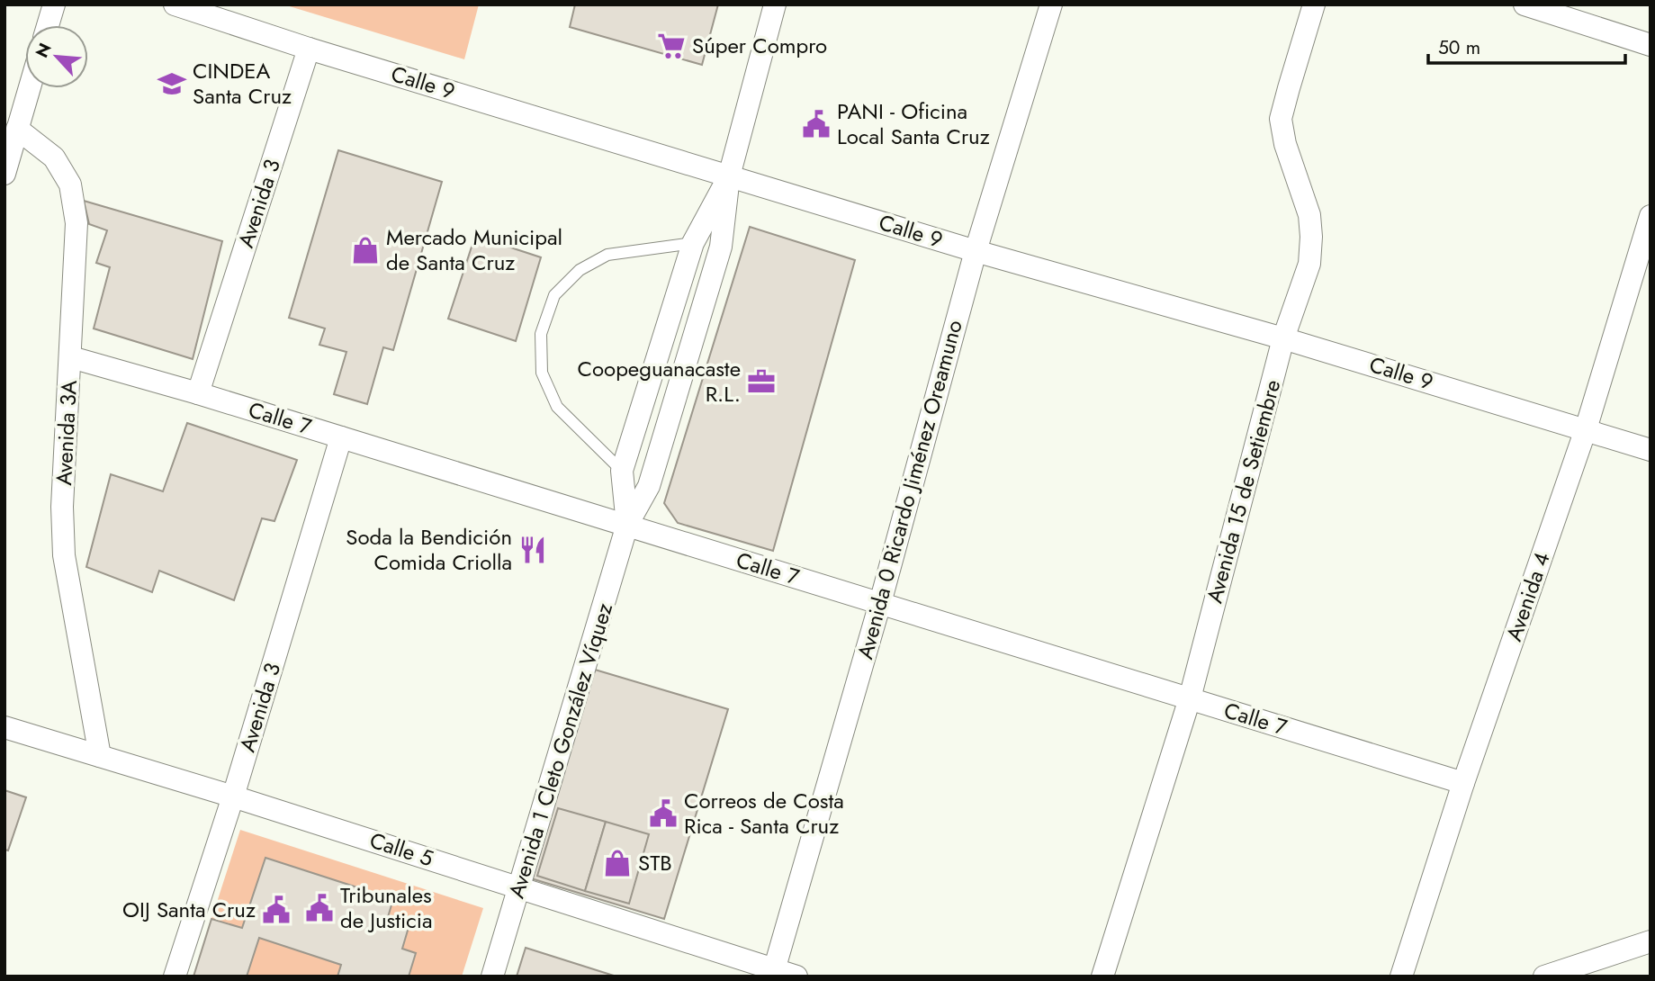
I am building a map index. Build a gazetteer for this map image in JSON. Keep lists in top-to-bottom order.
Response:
{
  "streets": {
    "street": [
      "Calle 9",
      "Avenida 3",
      "Calle 7",
      "Avenida 3A",
      "Avenida 0 Ricardo Jiménez Oreamuno",
      "Avenida 15 de Setiembre",
      "Avenida 4",
      "Avenida 1 Cleto González Víquez",
      "Calle 5"
    ]
  },
  "crossings": [
    ["Calle 9", "Avenida 3"],
    ["Calle 9", "Avenida 0 Ricardo Jiménez Oreamuno"],
    ["Calle 9", "Avenida 15 de Setiembre"],
    ["Calle 9", "Avenida 4"],
    ["Calle 9", "Avenida 1 Cleto González Víquez"],
    ["Avenida 3", "Calle 7"],
    ["Avenida 3", "Calle 5"],
    ["Calle 7", "Avenida 3A"],
    ["Calle 7", "Avenida 0 Ricardo Jiménez Oreamuno"],
    ["Calle 7", "Avenida 15 de Setiembre"],
    ["Calle 7", "Avenida 4"],
    ["Calle 7", "Avenida 1 Cleto González Víquez"],
    ["Avenida 3A", "Calle 5"],
    ["Avenida 0 Ricardo Jiménez Oreamuno", "Calle 5"],
    ["Avenida 1 Cleto González Víquez", "Calle 5"]
  ],
  "places": {
    "supermarket": ["Súper Compro"],
    "school or university": ["CINDEA Santa Cruz"],
    "public building": [
      "PANI - Oficina Local Santa Cruz",
      "Correos de Costa Rica - Santa Cruz",
      "Tribunales de Justicia",
      "OIJ Santa Cruz"
    ],
    "shop": ["Mercado Municipal de Santa Cruz", "STB"],
    "office": ["Coopeguanacaste R.L."],
    "restaurant": ["Soda la Bendición Comida Criolla"]
  },
  "scale_bar": "50 m",
  "north": "top left"
}
